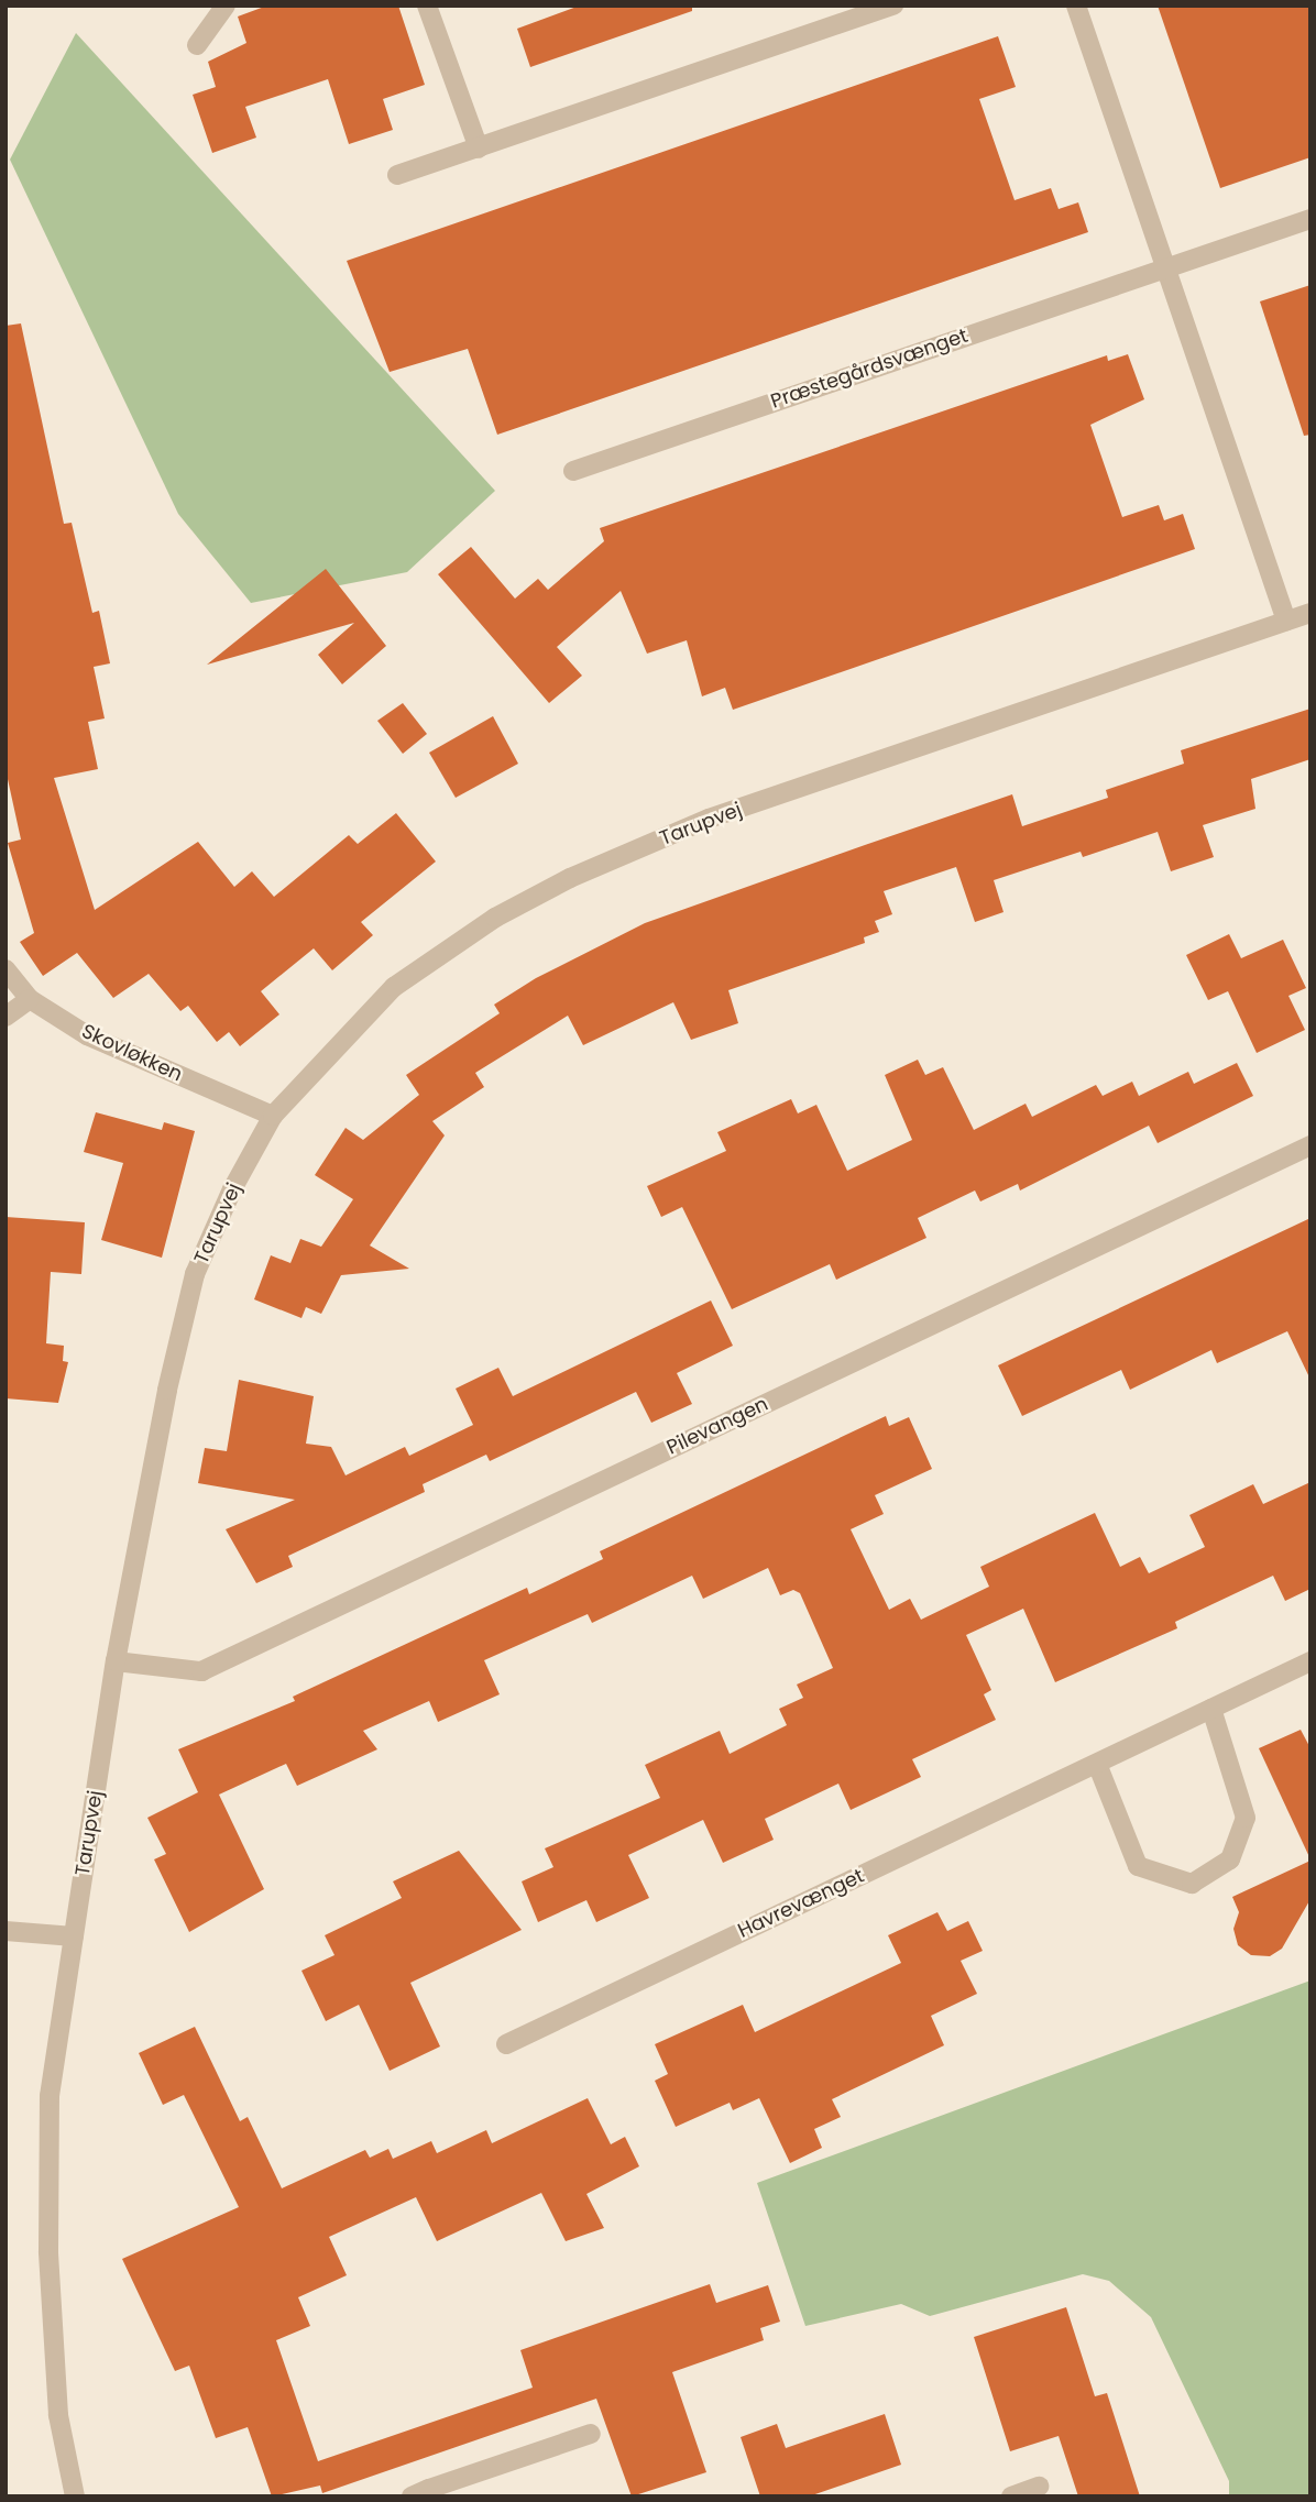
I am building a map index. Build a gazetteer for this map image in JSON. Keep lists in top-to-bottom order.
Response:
{
  "streets": {
    "street": [
      "Præstegårdsvænget",
      "Tarupvej",
      "Skovløkken",
      "Pilevangen",
      "Havrevænget"
    ]
  },
  "crossings": [
    ["Tarupvej", "Skovløkken"],
    ["Tarupvej", "Pilevangen"]
  ]
}
